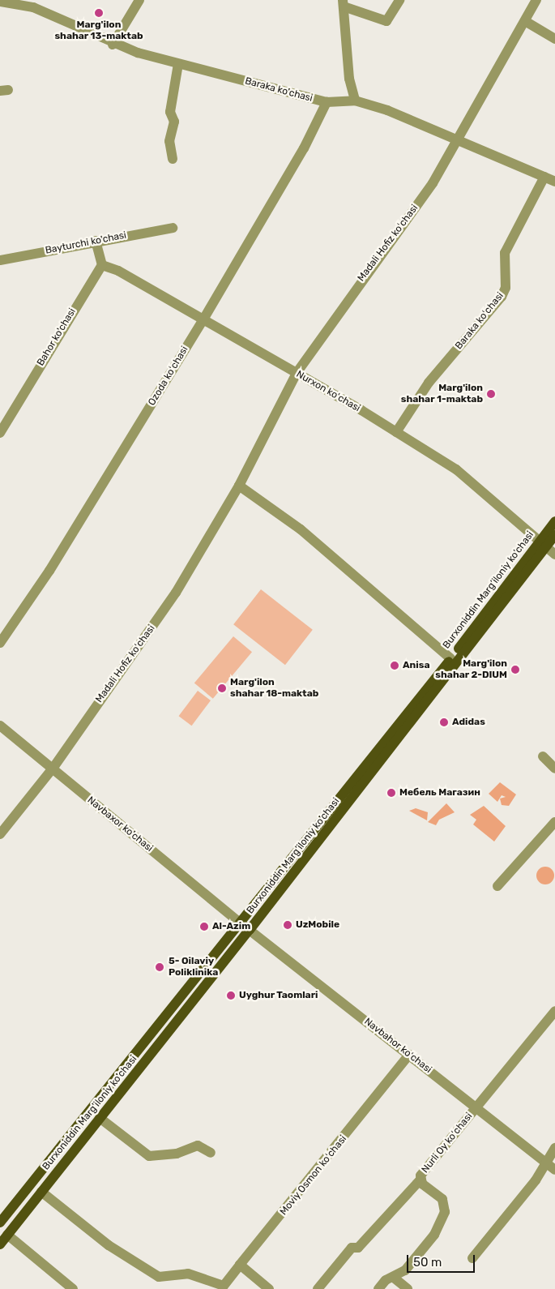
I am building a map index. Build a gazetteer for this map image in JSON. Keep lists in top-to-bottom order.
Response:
{
  "streets": {
    "main road": ["Burxoniddin Marg’iloniy ko’chasi"],
    "street": [
      "Baraka ko'chasi",
      "Bayturchi ko'chasi",
      "Madali Hofiz koʻchasi",
      "Baraka koʻchasi",
      "Bahor ko'chasi",
      "Ozoda koʻchasi",
      "Nurxon koʻchasi",
      "Navbaxor ko’chasi",
      "Navbahor koʻchasi",
      "Nurli Oy koʻchasi",
      "Moviy Osmon koʻchasi"
    ]
  },
  "crossings": [
    ["Baraka ko'chasi", "Madali Hofiz koʻchasi"],
    ["Baraka ko'chasi", "Baraka koʻchasi"],
    ["Baraka ko'chasi", "Ozoda koʻchasi"],
    ["Madali Hofiz koʻchasi", "Nurxon koʻchasi"],
    ["Madali Hofiz koʻchasi", "Navbaxor ko’chasi"],
    ["Baraka koʻchasi", "Nurxon koʻchasi"],
    ["Bahor ko'chasi", "Nurxon koʻchasi"],
    ["Ozoda koʻchasi", "Nurxon koʻchasi"],
    ["Nurxon koʻchasi", "Burxoniddin Marg’iloniy ko’chasi"],
    ["Burxoniddin Marg’iloniy ko’chasi", "Navbaxor ko’chasi"],
    ["Burxoniddin Marg’iloniy ko’chasi", "Navbahor koʻchasi"],
    ["Burxoniddin Marg’iloniy ko’chasi", "Moviy Osmon koʻchasi"],
    ["Navbaxor ko’chasi", "Navbahor koʻchasi"],
    ["Navbahor koʻchasi", "Nurli Oy koʻchasi"],
    ["Navbahor koʻchasi", "Moviy Osmon koʻchasi"]
  ],
  "places": [
    "Marg'ilon shahar 13-maktab",
    "Marg'ilon shahar 1-maktab",
    "Anisa",
    "Marg'ilon shahar 2-DIUM",
    "Marg'ilon shahar 18-maktab",
    "Adidas",
    "Мебель Магазин",
    "UzMobile",
    "Al-Azim",
    "5- Oilaviy Poliklinika",
    "Uyghur Taomlari"
  ],
  "scale_bar": "50 m"
}
